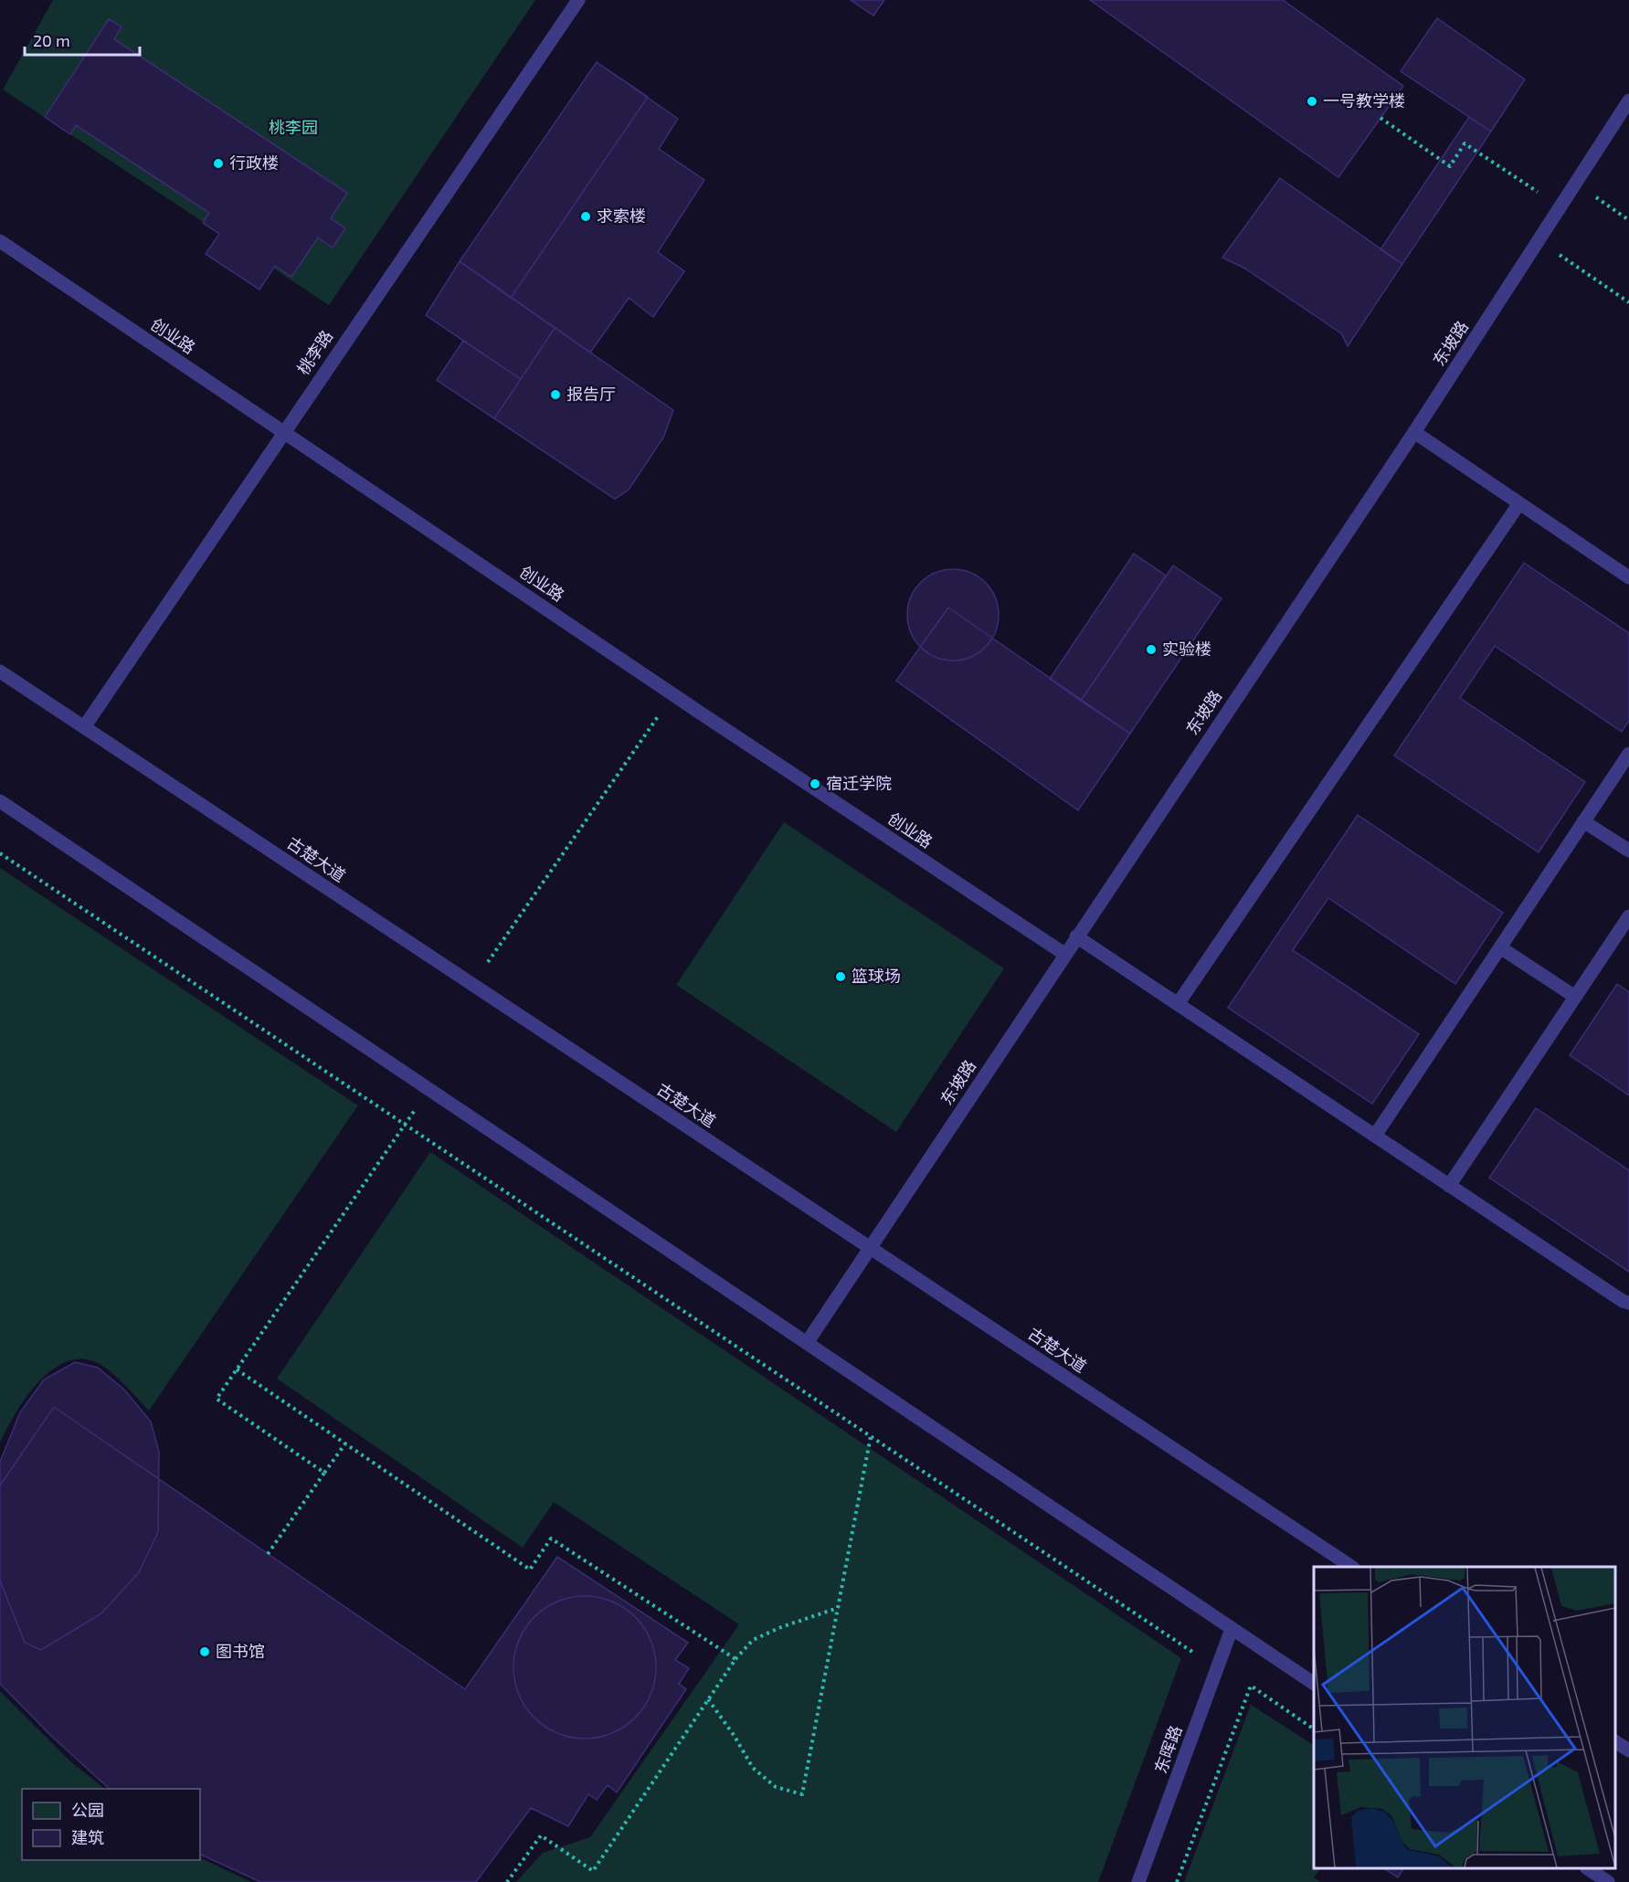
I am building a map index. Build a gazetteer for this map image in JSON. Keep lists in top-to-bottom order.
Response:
{
  "streets": {
    "lane": [
      "创业路",
      "东坡路",
      "桃李路",
      "古楚大道",
      "东晖路"
    ]
  },
  "crossings": [
    ["创业路", "东坡路"],
    ["创业路", "桃李路"],
    ["东坡路", "古楚大道"],
    ["桃李路", "古楚大道"]
  ],
  "parks": ["桃李园"],
  "places": [
    "一号教学楼",
    "行政楼",
    "求索楼",
    "报告厅",
    "实验楼",
    "宿迁学院",
    "篮球场",
    "图书馆"
  ],
  "legend": ["公园", "建筑"],
  "scale_bar": "20 m"
}
